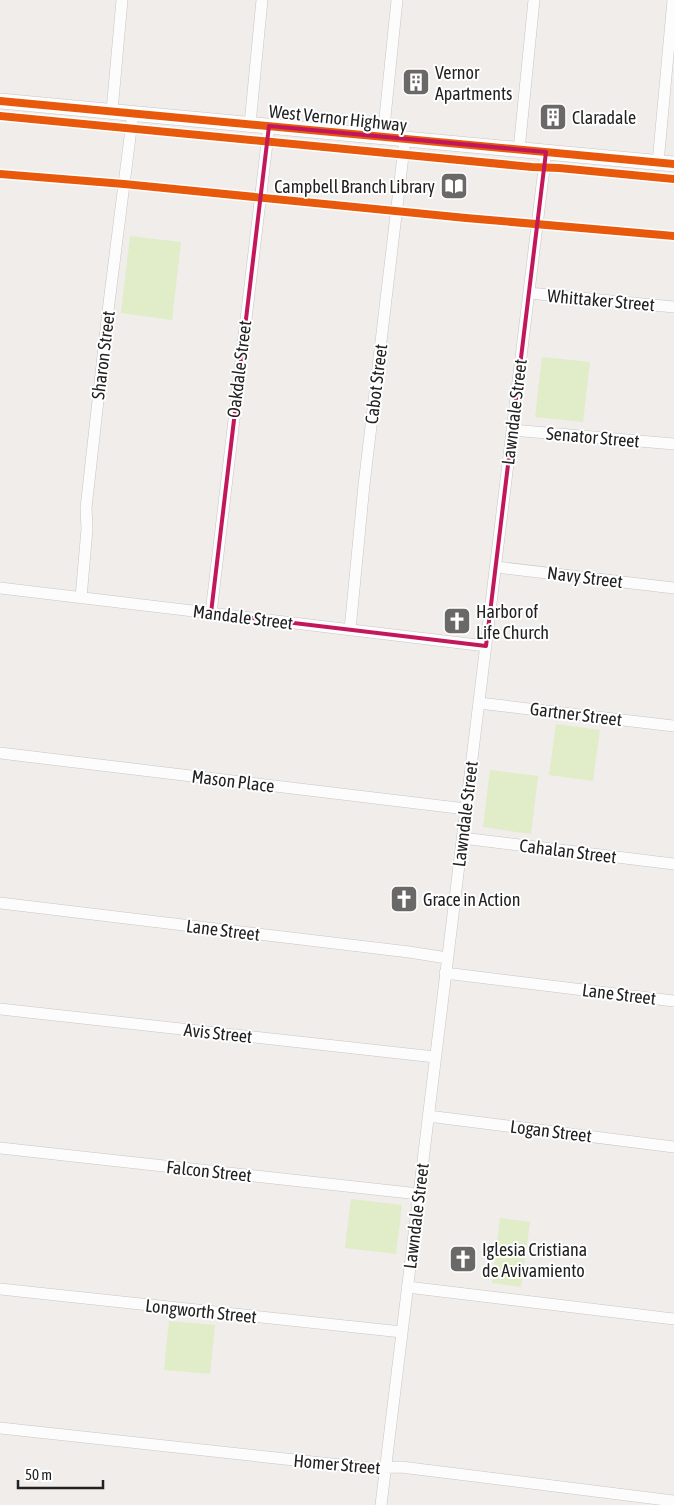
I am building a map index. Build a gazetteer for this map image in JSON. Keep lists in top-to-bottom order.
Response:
{
  "streets": {
    "street": [
      "West Vernor Highway",
      "Whittaker Street",
      "Sharon Street",
      "Oakdale Street",
      "Cabot Street",
      "Lawndale Street",
      "Senator Street",
      "Navy Street",
      "Mandale Street",
      "Gartner Street",
      "Mason Place",
      "Cahalan Street",
      "Lane Street",
      "Avis Street",
      "Logan Street",
      "Falcon Street",
      "Longworth Street",
      "Homer Street"
    ]
  },
  "crossings": [
    ["West Vernor Highway", "Sharon Street"],
    ["West Vernor Highway", "Oakdale Street"],
    ["West Vernor Highway", "Cabot Street"],
    ["West Vernor Highway", "Lawndale Street"],
    ["Whittaker Street", "Lawndale Street"],
    ["Sharon Street", "Mandale Street"],
    ["Oakdale Street", "Mandale Street"],
    ["Cabot Street", "Mandale Street"],
    ["Lawndale Street", "Senator Street"],
    ["Lawndale Street", "Navy Street"],
    ["Lawndale Street", "Mandale Street"],
    ["Lawndale Street", "Gartner Street"],
    ["Lawndale Street", "Mason Place"],
    ["Lawndale Street", "Cahalan Street"],
    ["Lawndale Street", "Lane Street"],
    ["Lawndale Street", "Avis Street"],
    ["Lawndale Street", "Logan Street"],
    ["Lawndale Street", "Falcon Street"],
    ["Lawndale Street", "Longworth Street"],
    ["Lawndale Street", "Homer Street"]
  ],
  "places": {
    "building": ["Vernor Apartments", "Claradale"],
    "library": ["Campbell Branch Library"],
    "church": ["Harbor of Life Church", "Grace in Action", "Iglesia Cristiana de Avivamiento"]
  },
  "scale_bar": "50 m"
}
